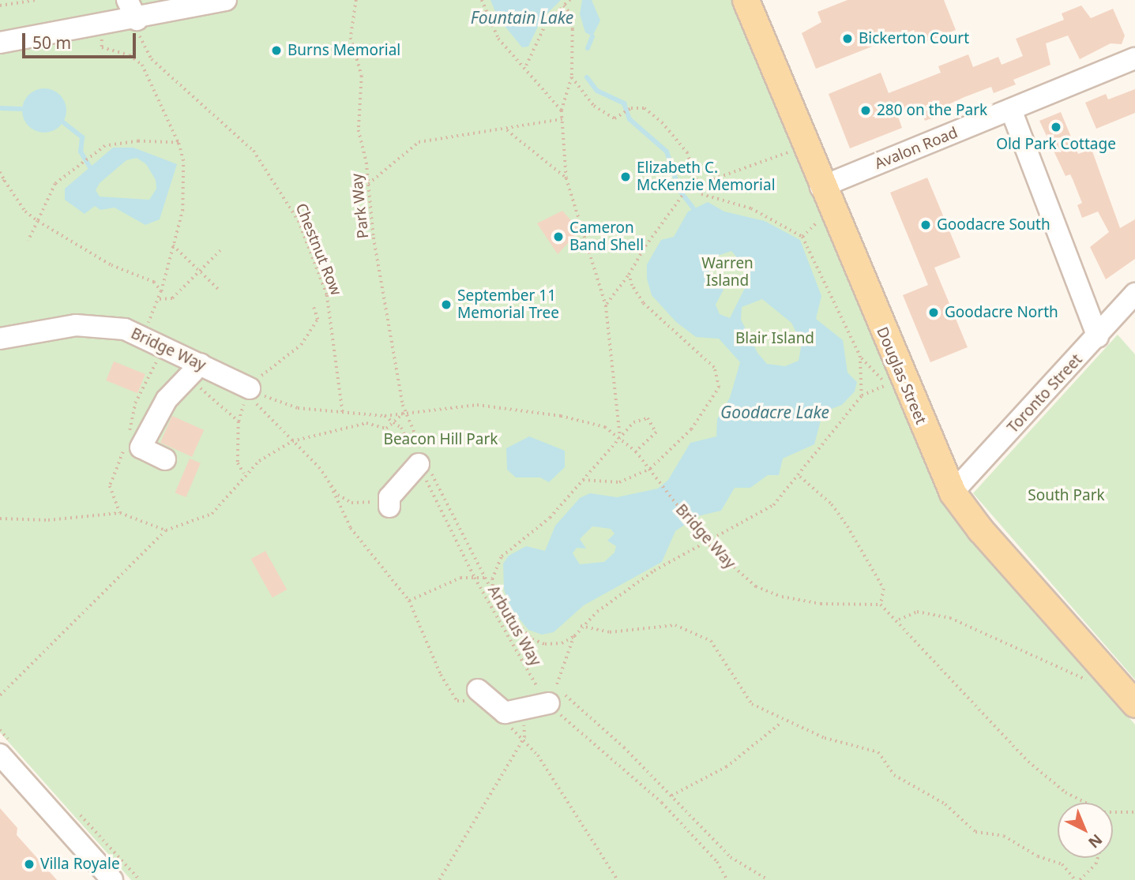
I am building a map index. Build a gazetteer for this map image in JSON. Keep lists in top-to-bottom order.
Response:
{
  "streets": {
    "main road": ["Douglas Street"],
    "street": ["Avalon Road", "Bridge Way", "Toronto Street"],
    "path": ["Park Way", "Chestnut Row", "Arbutus Way"]
  },
  "crossings": [
    ["Avalon Road", "Douglas Street"],
    ["Park Way", "Bridge Way"],
    ["Park Way", "Arbutus Way"],
    ["Douglas Street", "Toronto Street"]
  ],
  "water": ["Fountain Lake", "Goodacre Lake"],
  "parks": [
    "Warren Island",
    "Blair Island",
    "Beacon Hill Park",
    "South Park"
  ],
  "places": [
    "Bickerton Court",
    "Burns Memorial",
    "280 on the Park",
    "Old Park Cottage",
    "Elizabeth C. McKenzie Memorial",
    "Goodacre South",
    "Cameron Band Shell",
    "September 11 Memorial Tree",
    "Goodacre North",
    "Villa Royale"
  ],
  "scale_bar": "50 m",
  "north": "bottom right"
}
